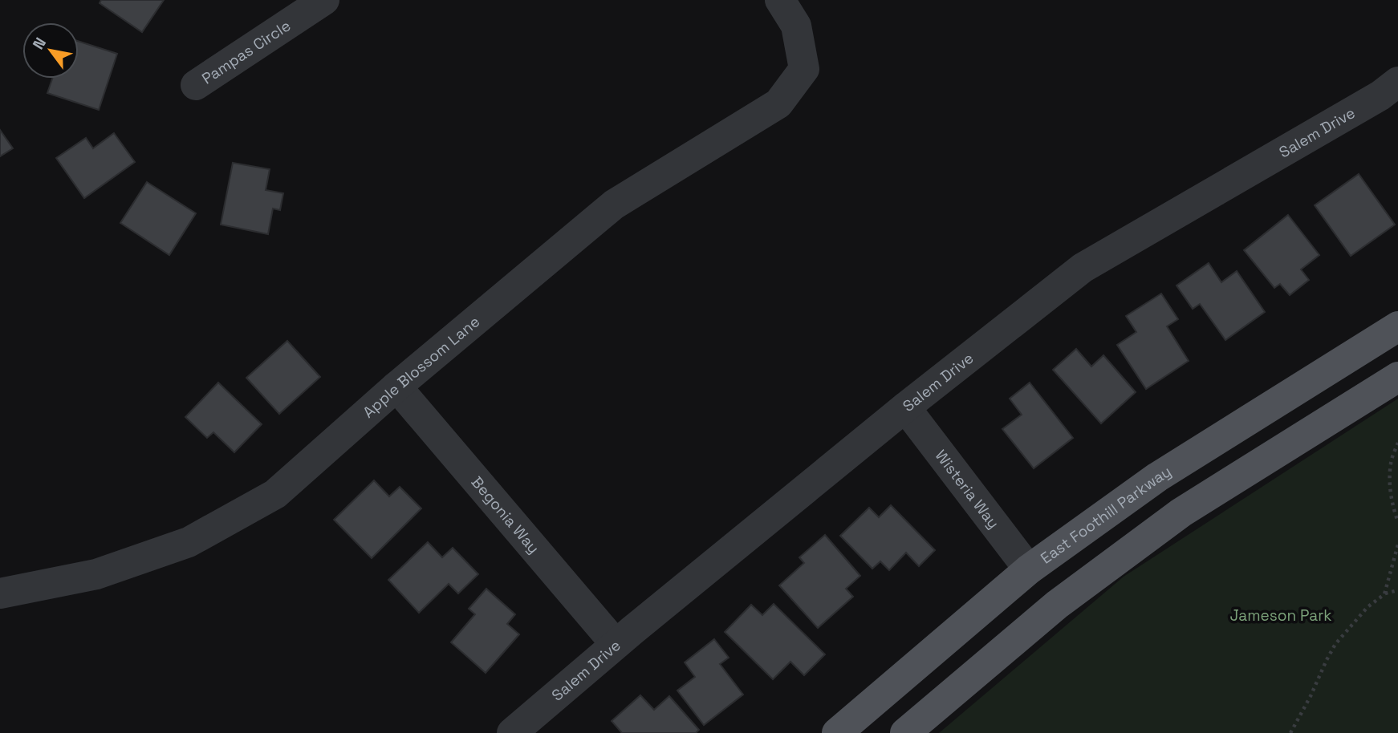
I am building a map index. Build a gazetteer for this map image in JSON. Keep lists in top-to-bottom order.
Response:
{
  "streets": {
    "main road": ["East Foothill Parkway"],
    "street": [
      "Pampas Circle",
      "Salem Drive",
      "Apple Blossom Lane",
      "Wisteria Way",
      "Begonia Way"
    ]
  },
  "crossings": [
    ["Salem Drive", "Wisteria Way"],
    ["Salem Drive", "Begonia Way"],
    ["Apple Blossom Lane", "Begonia Way"],
    ["Wisteria Way", "East Foothill Parkway"]
  ],
  "parks": ["Jameson Park"],
  "north": "top left"
}
